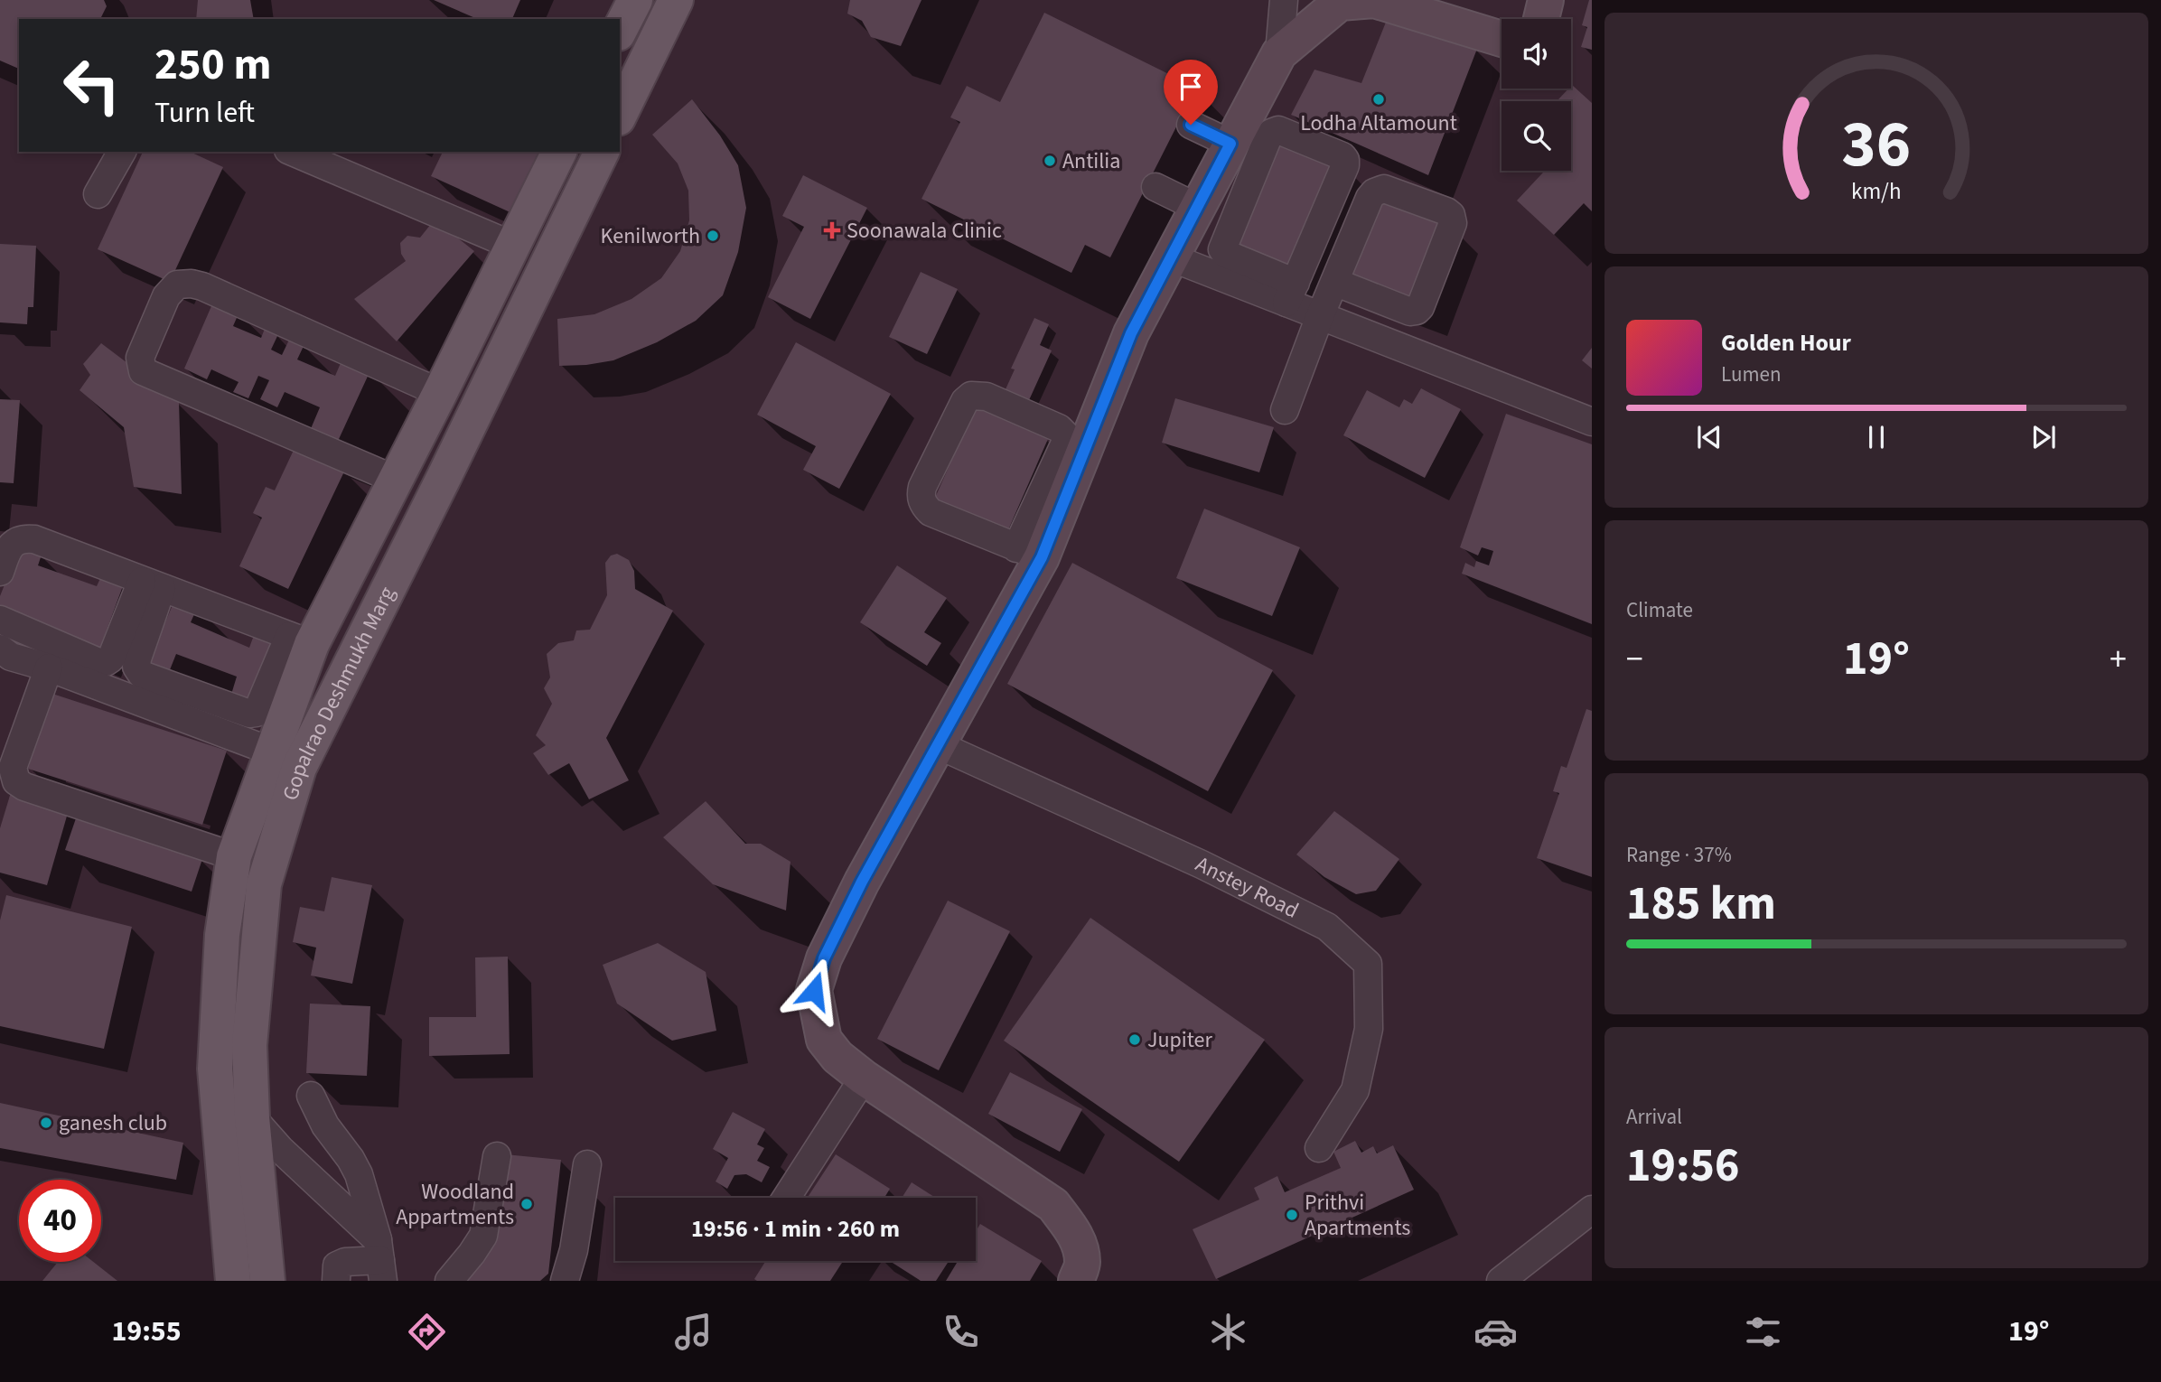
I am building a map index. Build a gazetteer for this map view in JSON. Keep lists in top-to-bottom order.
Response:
{
  "streets": {
    "main road": ["Gopalrao Deshmukh Marg"],
    "street": ["Anstey Road"]
  },
  "places": {
    "other": [
      "Lodha Altamount",
      "Antilia",
      "Kenilworth",
      "Jupiter",
      "ganesh club",
      "Woodland Appartments",
      "Prithvi Apartments"
    ],
    "health": ["Soonawala Clinic"]
  },
  "page": {
    "turn": ["250 m", "Turn left"],
    "song": ["Golden Hour", "Lumen"],
    "tile": [
      "Climate",
      ["Range · 37%", "185 km"],
      ["Arrival", "19:56"]
    ],
    "heat": ["−", "19°", "+"],
    "limit": "40",
    "trip": "19:56 · 1 min · 260 m",
    "tabs": ["19:55", "19°"],
    "gauge": ["36", "km/h"]
  }
}
